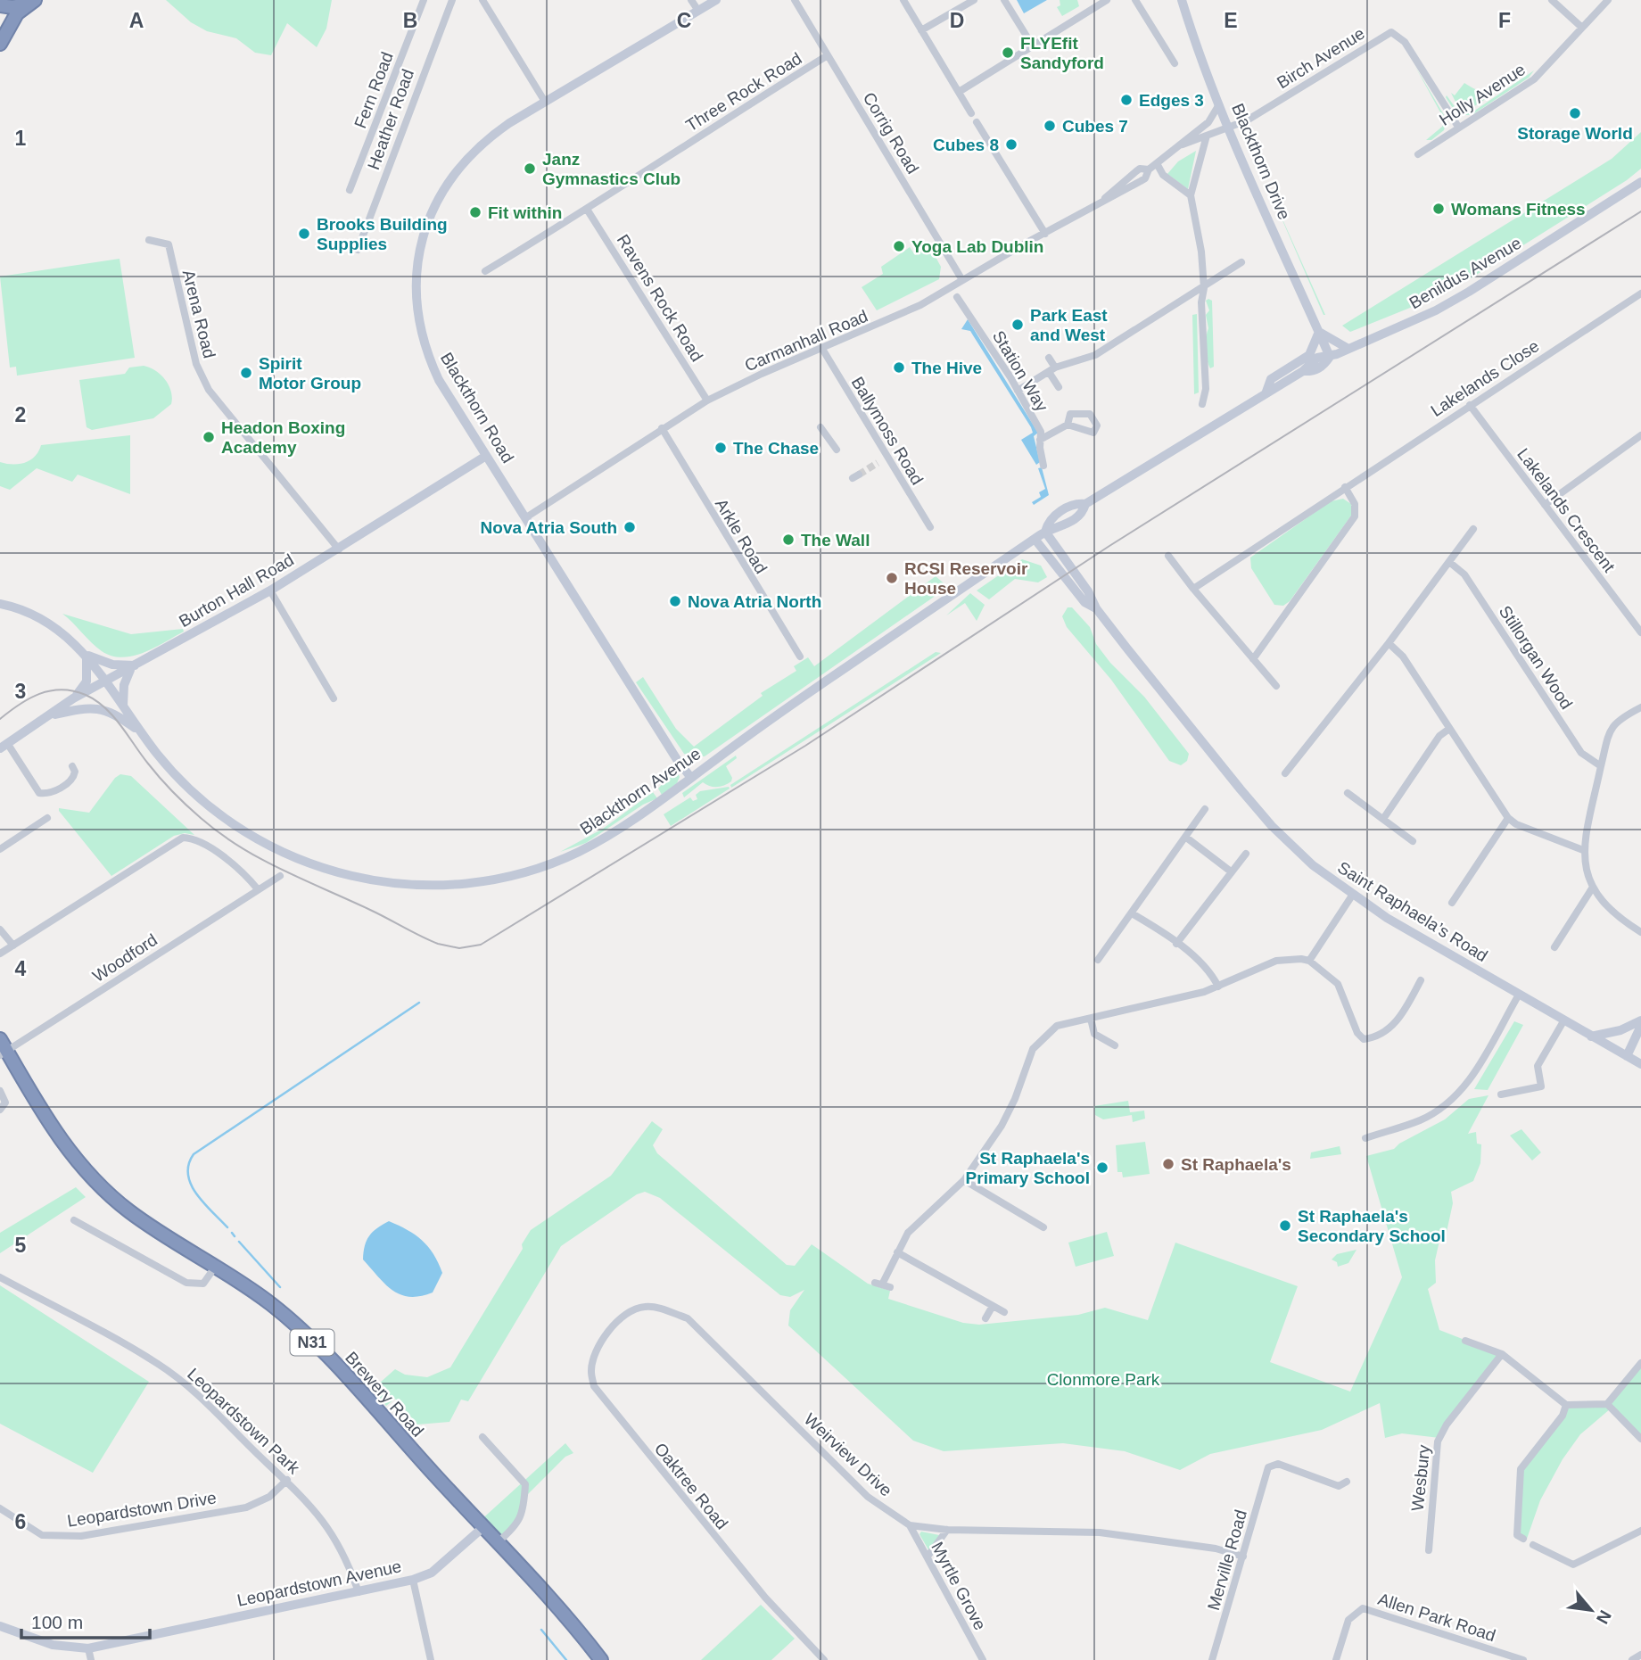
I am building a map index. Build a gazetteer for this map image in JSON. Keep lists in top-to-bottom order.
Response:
{
  "streets": {
    "highway": ["N31", "Brewery Road"],
    "street": [
      "Birch Avenue",
      "Fern Road",
      "Three Rock Road",
      "Holly Avenue",
      "Heather Road",
      "Corrig Road",
      "Blackthorn Drive",
      "Benildus Avenue",
      "Ravens Rock Road",
      "Arena Road",
      "Carmanhall Road",
      "Station Way",
      "Lakelands Close",
      "Blackthorn Road",
      "Ballymoss Road",
      "Lakelands Crescent",
      "Arkle Road",
      "Burton Hall Road",
      "Stillorgan Wood",
      "Blackthorn Avenue",
      "Saint Raphaela’s Road",
      "Woodford",
      "Leopardstown Park",
      "Weirview Drive",
      "Wesbury",
      "Oaktree Road",
      "Leopardstown Drive",
      "Merville Road",
      "Leopardstown Avenue",
      "Myrtle Grove",
      "Allen Park Road"
    ]
  },
  "crossings": [
    ["Birch Avenue", "Holly Avenue"],
    ["Birch Avenue", "Blackthorn Drive"],
    ["Birch Avenue", "Carmanhall Road"],
    ["Three Rock Road", "Corrig Road"],
    ["Three Rock Road", "Ravens Rock Road"],
    ["Corrig Road", "Carmanhall Road"],
    ["Blackthorn Drive", "Benildus Avenue"],
    ["Blackthorn Drive", "Carmanhall Road"],
    ["Ravens Rock Road", "Carmanhall Road"],
    ["Arena Road", "Burton Hall Road"],
    ["Carmanhall Road", "Blackthorn Road"],
    ["Carmanhall Road", "Ballymoss Road"],
    ["Carmanhall Road", "Arkle Road"],
    ["Lakelands Close", "Lakelands Crescent"],
    ["Blackthorn Road", "Burton Hall Road"],
    ["Blackthorn Road", "Blackthorn Avenue"],
    ["Burton Hall Road", "Blackthorn Avenue"],
    ["Blackthorn Avenue", "Saint Raphaela’s Road"],
    ["Woodford", "Brewery Road"],
    ["Brewery Road", "Leopardstown Avenue"],
    ["Leopardstown Park", "Leopardstown Drive"],
    ["Leopardstown Park", "Leopardstown Avenue"],
    ["Weirview Drive", "Oaktree Road"],
    ["Weirview Drive", "Merville Road"],
    ["Weirview Drive", "Myrtle Grove"]
  ],
  "parks": ["Clonmore Park"],
  "places": [
    "FLYEfit Sandyford",
    "Edges 3",
    "Storage World",
    "Cubes 7",
    "Cubes 8",
    "Janz Gymnastics Club",
    "Womans Fitness",
    "Fit within",
    "Brooks Building Supplies",
    "Yoga Lab Dublin",
    "Park East and West",
    "The Hive",
    "Spirit Motor Group",
    "Headon Boxing Academy",
    "The Chase",
    "Nova Atria South",
    "The Wall",
    "RCSI Reservoir House",
    "Nova Atria North",
    "St Raphaela's",
    "St Raphaela's Primary School",
    "St Raphaela's Secondary School"
  ],
  "scale_bar": "100 m",
  "north": "bottom right",
  "grid": {
    "columns": [
      "A",
      "B",
      "C",
      "D",
      "E",
      "F"
    ],
    "rows": [
      "1",
      "2",
      "3",
      "4",
      "5",
      "6"
    ]
  }
}
